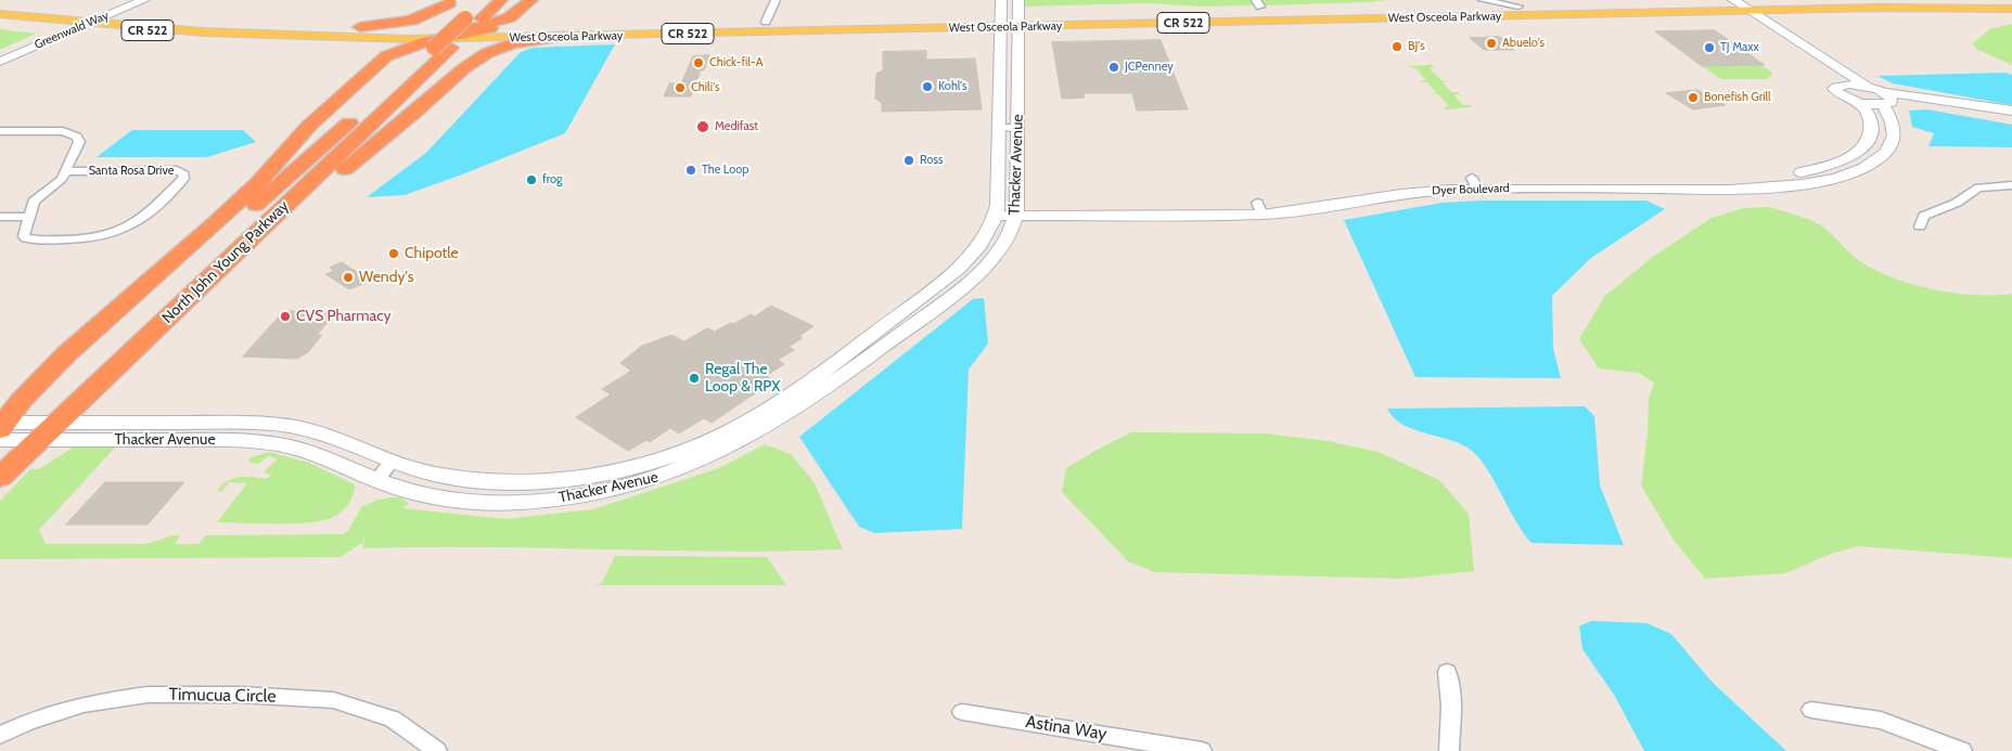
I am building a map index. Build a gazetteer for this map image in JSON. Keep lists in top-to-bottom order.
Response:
{
  "streets": {
    "highway": ["North John Young Parkway"],
    "main road": ["West Osceola Parkway", "CR 522"],
    "street": [
      "Greenwald Way",
      "Thacker Avenue",
      "Santa Rosa Drive",
      "Dyer Boulevard",
      "Timucua Circle",
      "Astina Way"
    ]
  },
  "crossings": [
    ["West Osceola Parkway", "Greenwald Way"],
    ["West Osceola Parkway", "Thacker Avenue"],
    ["West Osceola Parkway", "North John Young Parkway"],
    ["Thacker Avenue", "Dyer Boulevard"],
    ["Thacker Avenue", "North John Young Parkway"]
  ],
  "places": [
    "Abuelo's",
    "BJ's",
    "TJ Maxx",
    "Chick-fil-A",
    "JCPenney",
    "Kohl's",
    "Chili's",
    "Bonefish Grill",
    "Medifast",
    "Ross",
    "The Loop",
    "frog",
    "Chipotle",
    "Wendy's",
    "CVS Pharmacy",
    "Regal The Loop & RPX"
  ]
}
